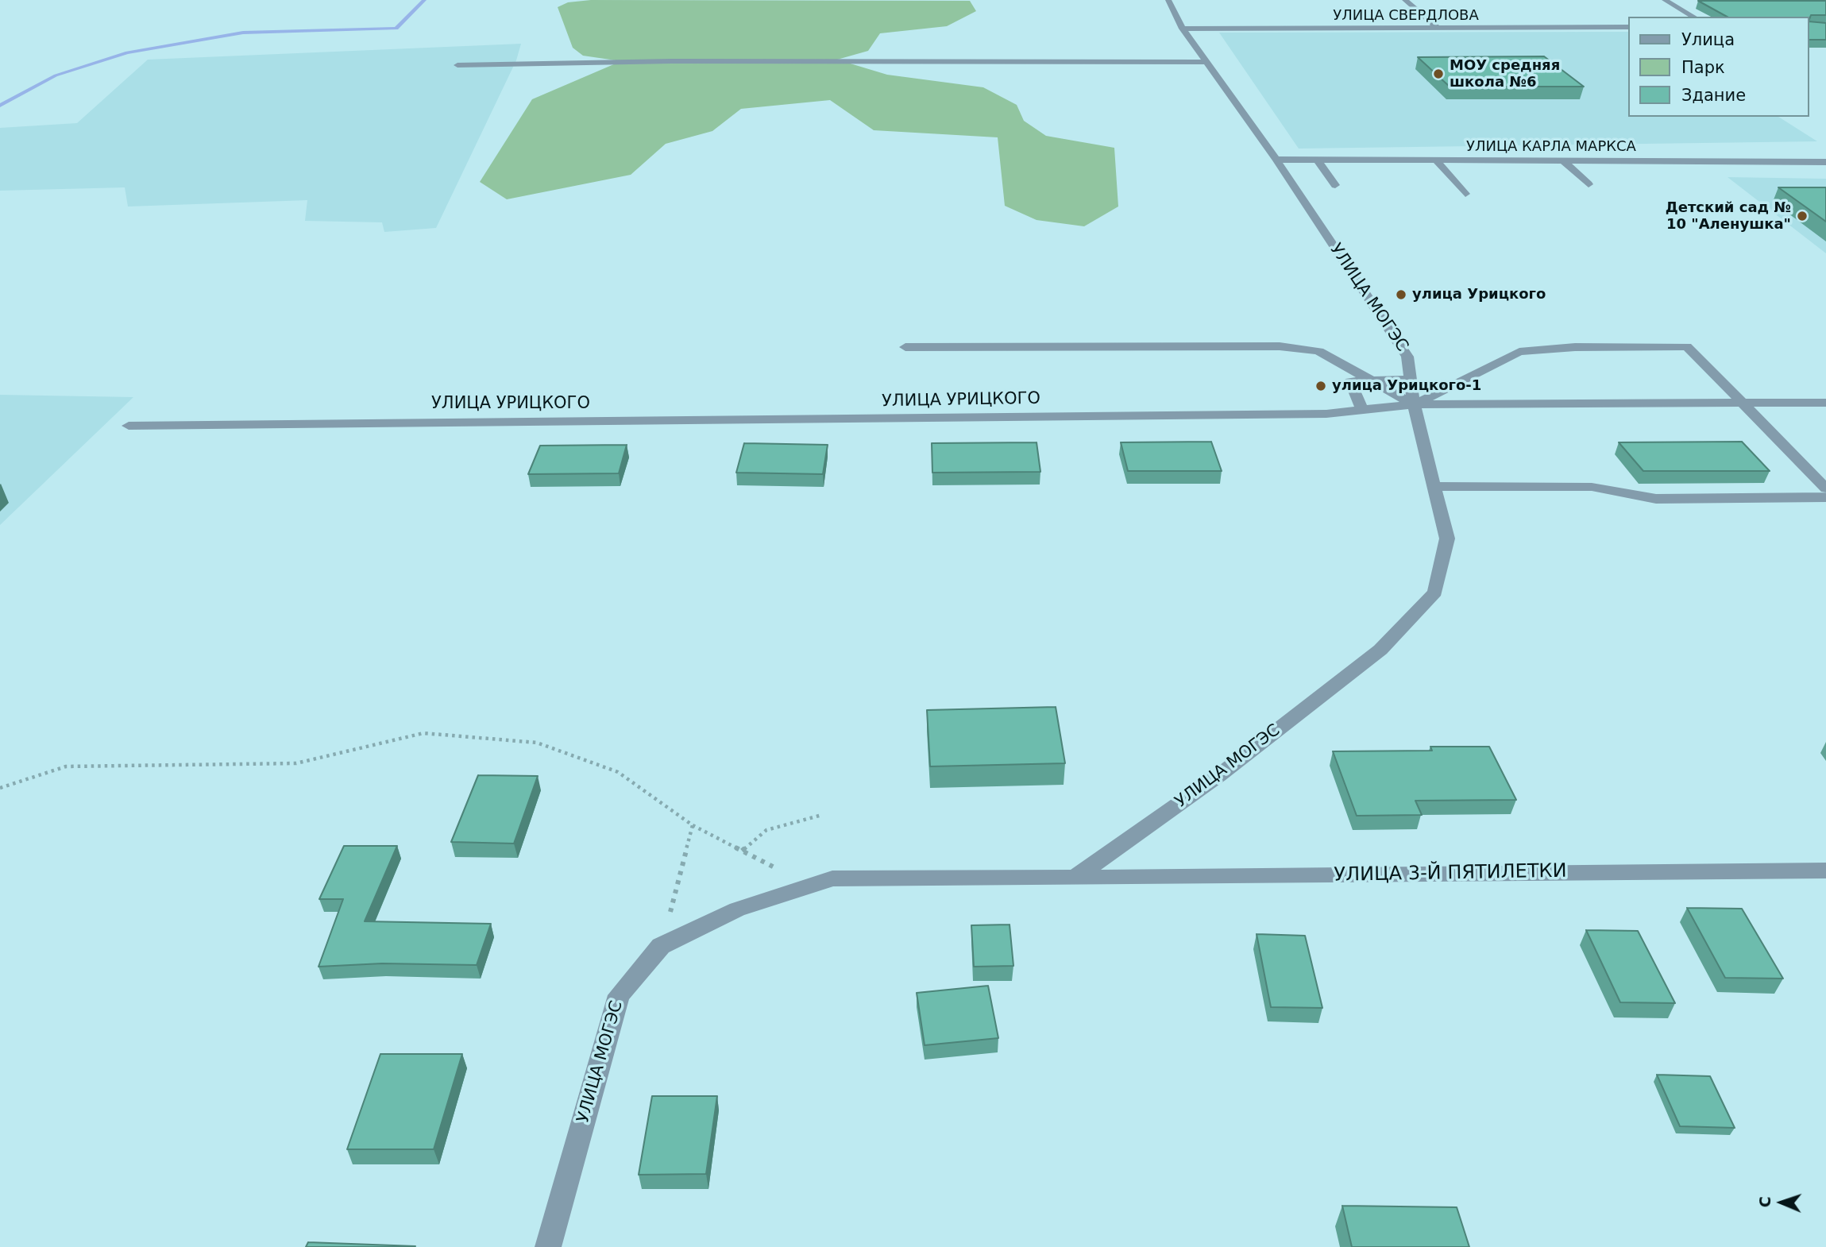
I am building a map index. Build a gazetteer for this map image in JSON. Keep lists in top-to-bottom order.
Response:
{
  "streets": {
    "street": [
      "УЛИЦА СВЕРДЛОВА",
      "УЛИЦА КАРЛА МАРКСА",
      "УЛИЦА МОГЭС",
      "УЛИЦА УРИЦКОГО",
      "УЛИЦА 3-Й ПЯТИЛЕТКИ"
    ]
  },
  "crossings": [
    ["УЛИЦА СВЕРДЛОВА", "УЛИЦА МОГЭС"],
    ["УЛИЦА КАРЛА МАРКСА", "УЛИЦА МОГЭС"],
    ["УЛИЦА МОГЭС", "УЛИЦА УРИЦКОГО"],
    ["УЛИЦА МОГЭС", "УЛИЦА 3-Й ПЯТИЛЕТКИ"]
  ],
  "places": [
    "МОУ средняя школа №6",
    "Детский сад № 10 \"Аленушка\"",
    "улица Урицкого",
    "улица Урицкого-1"
  ],
  "legend": ["Улица", "Парк", "Здание"],
  "north": "left"
}
